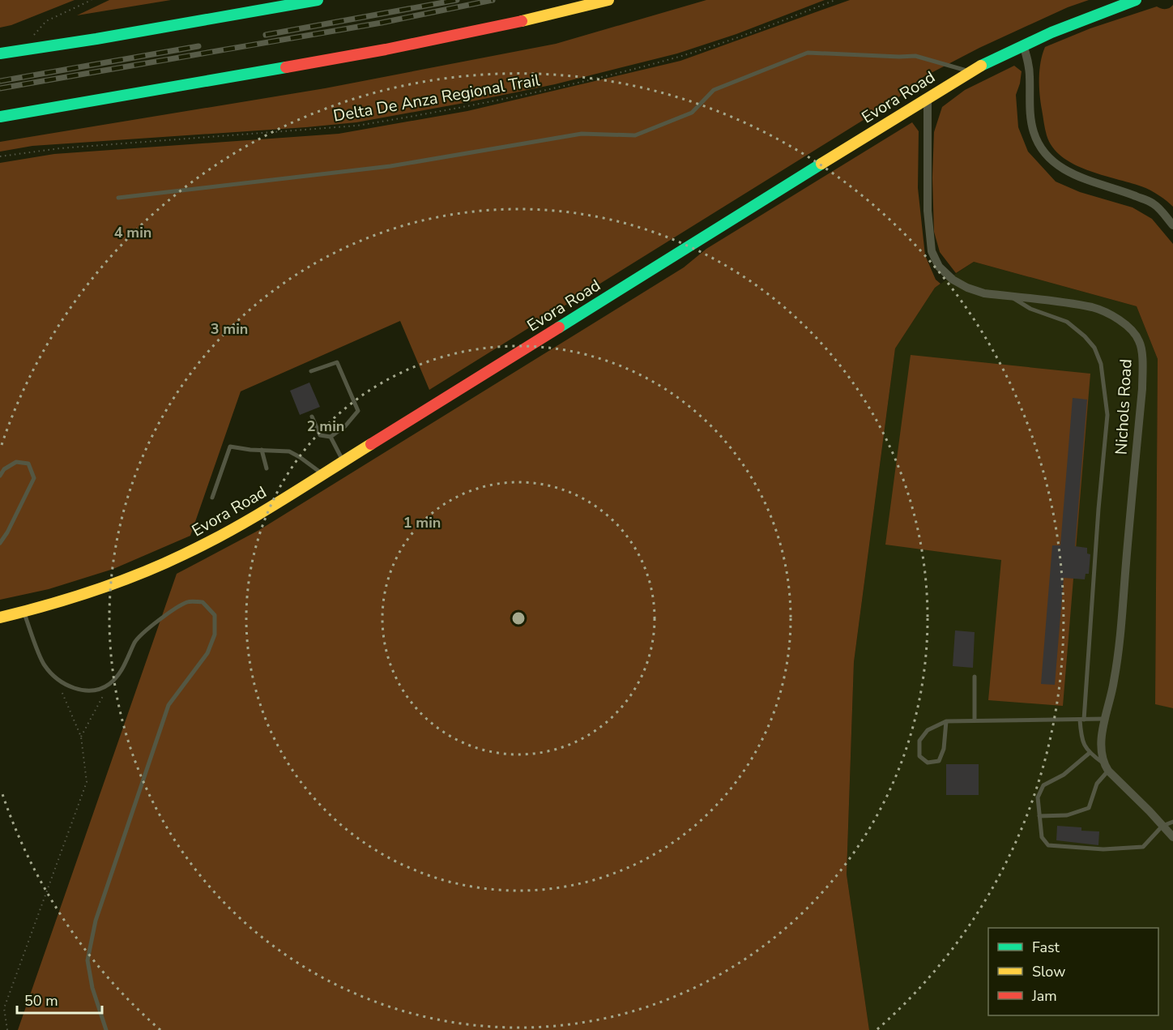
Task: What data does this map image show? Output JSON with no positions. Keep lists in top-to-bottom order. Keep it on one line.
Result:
{"streets":{"main road":["Evora Road"],"street":["Nichols Road"],"path":["Delta De Anza Regional Trail"]},"crossings":[["Evora Road","Nichols Road"]],"legend":["Fast","Slow","Jam"],"scale_bar":"50 m","rings":["4 min","3 min","2 min","1 min"]}
